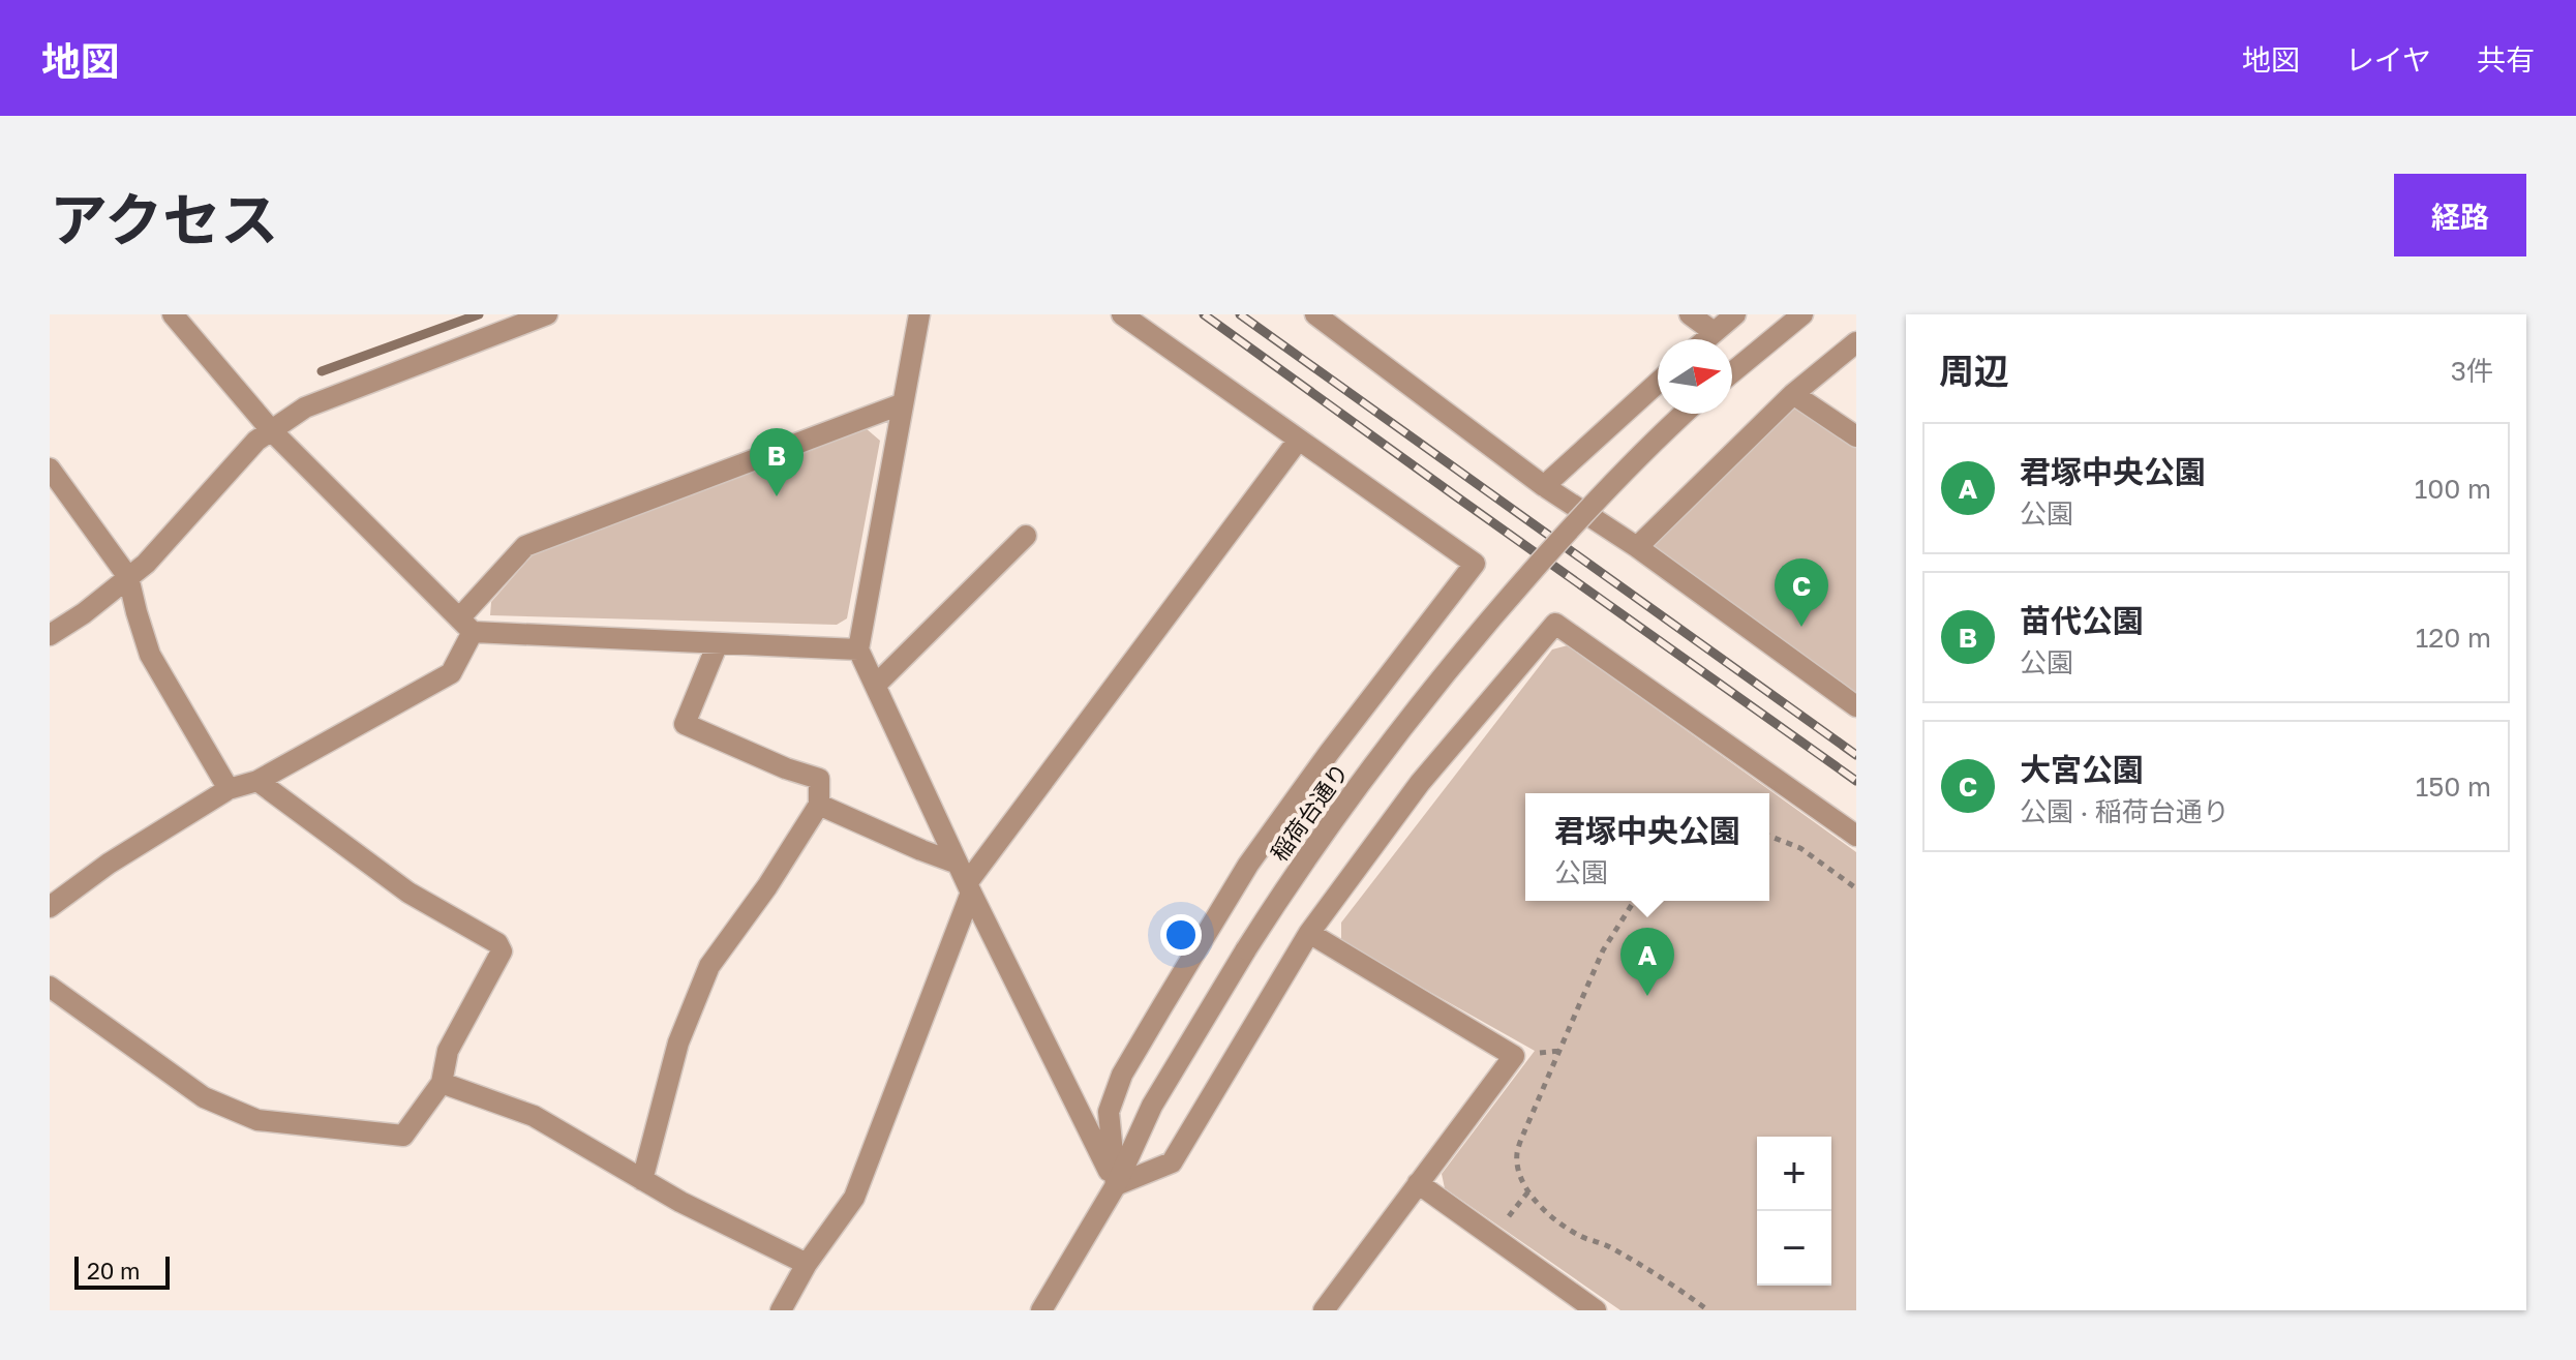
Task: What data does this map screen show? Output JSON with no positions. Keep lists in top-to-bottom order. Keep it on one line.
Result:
{"streets":{"street":["稲荷台通り"]},"scale_bar":"20 m","north":"right","page":{"header":"地図","nav":["地図","レイヤ","共有"],"title":"アクセス","buttons":"経路","heading":["周辺","3件"],"list":[{"mark":"A","name":"君塚中央公園","note":"公園","value":"100 m"},{"mark":"B","name":"苗代公園","note":"公園","value":"120 m"},{"mark":"C","name":"大宮公園","note":"公園 · 稲荷台通り","value":"150 m"}],"pins":["B","C","A"],"popup":["君塚中央公園","公園"],"map_buttons":["+","−"],"scale":"20 m"}}
